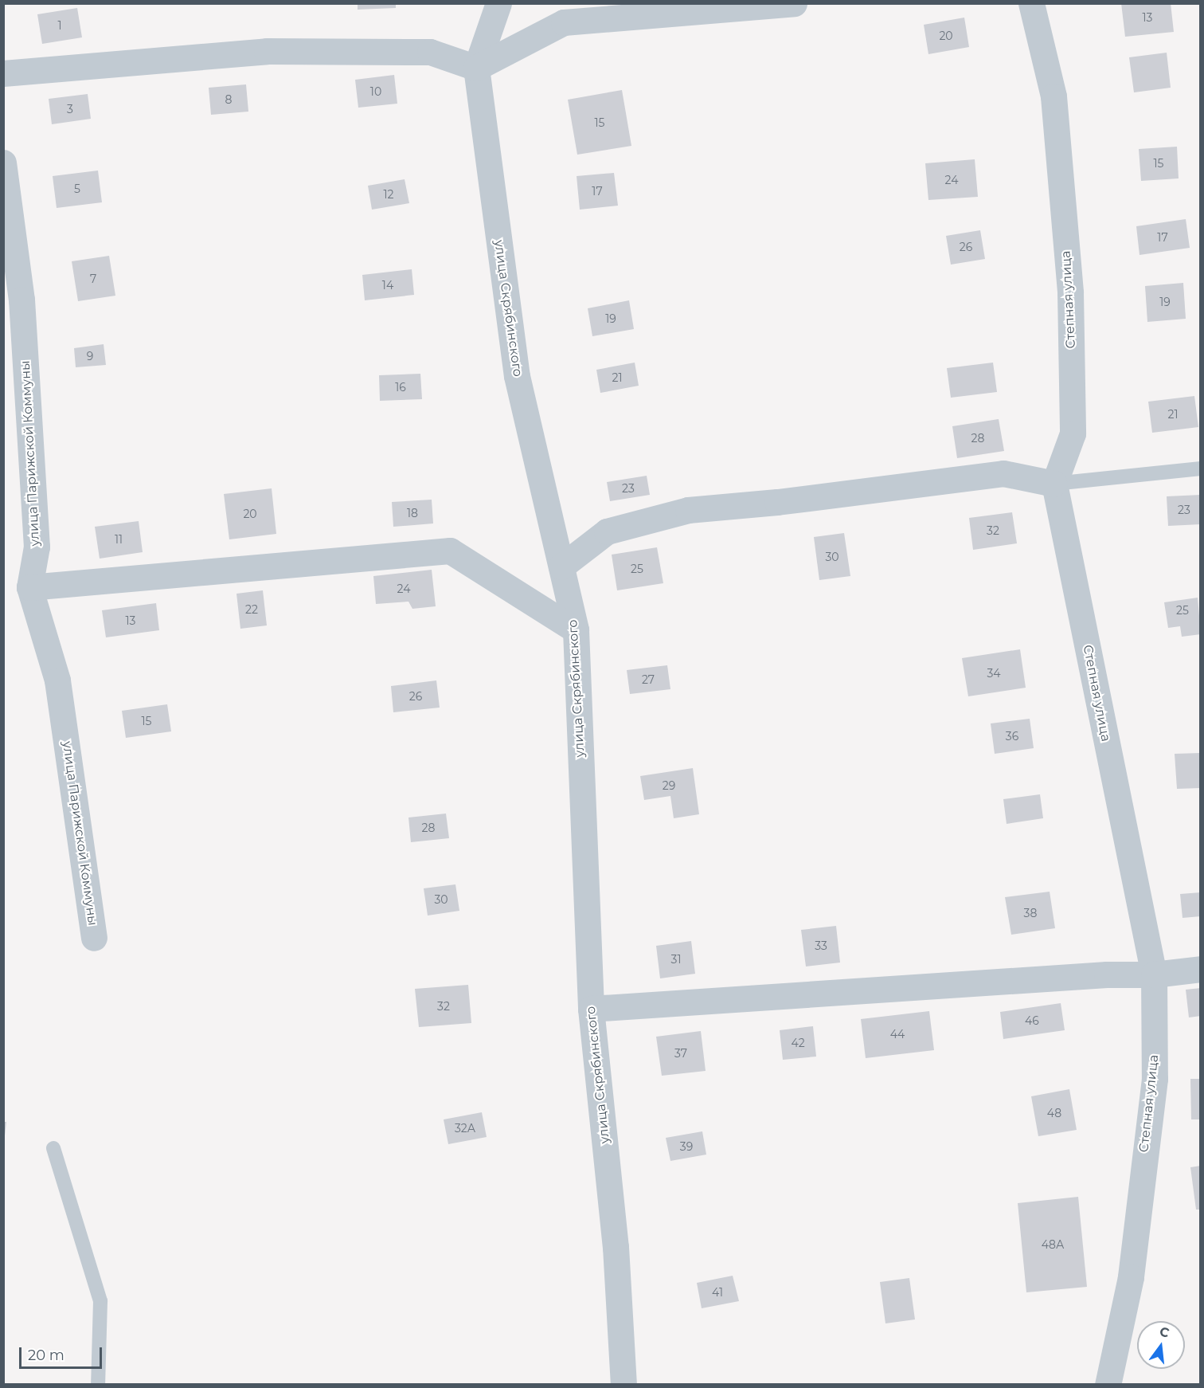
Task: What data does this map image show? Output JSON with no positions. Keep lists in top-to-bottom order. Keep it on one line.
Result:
{"streets":{"street":["Степная улица","улица Скрябинского","улица Парижской Коммуны"]},"house_numbers":["13","1","20","10","8","3","15","15","24","5","17","12","17","26","7","14","19","19","9","21","16","21","28","23","23","18","20","32","11","30","25","24","22","25","13","34","27","26","15","36","29","28","30","38","33","31","32","46","44","42","37","48","32А","39","48А","41"],"scale_bar":"20 m","north":"top"}
